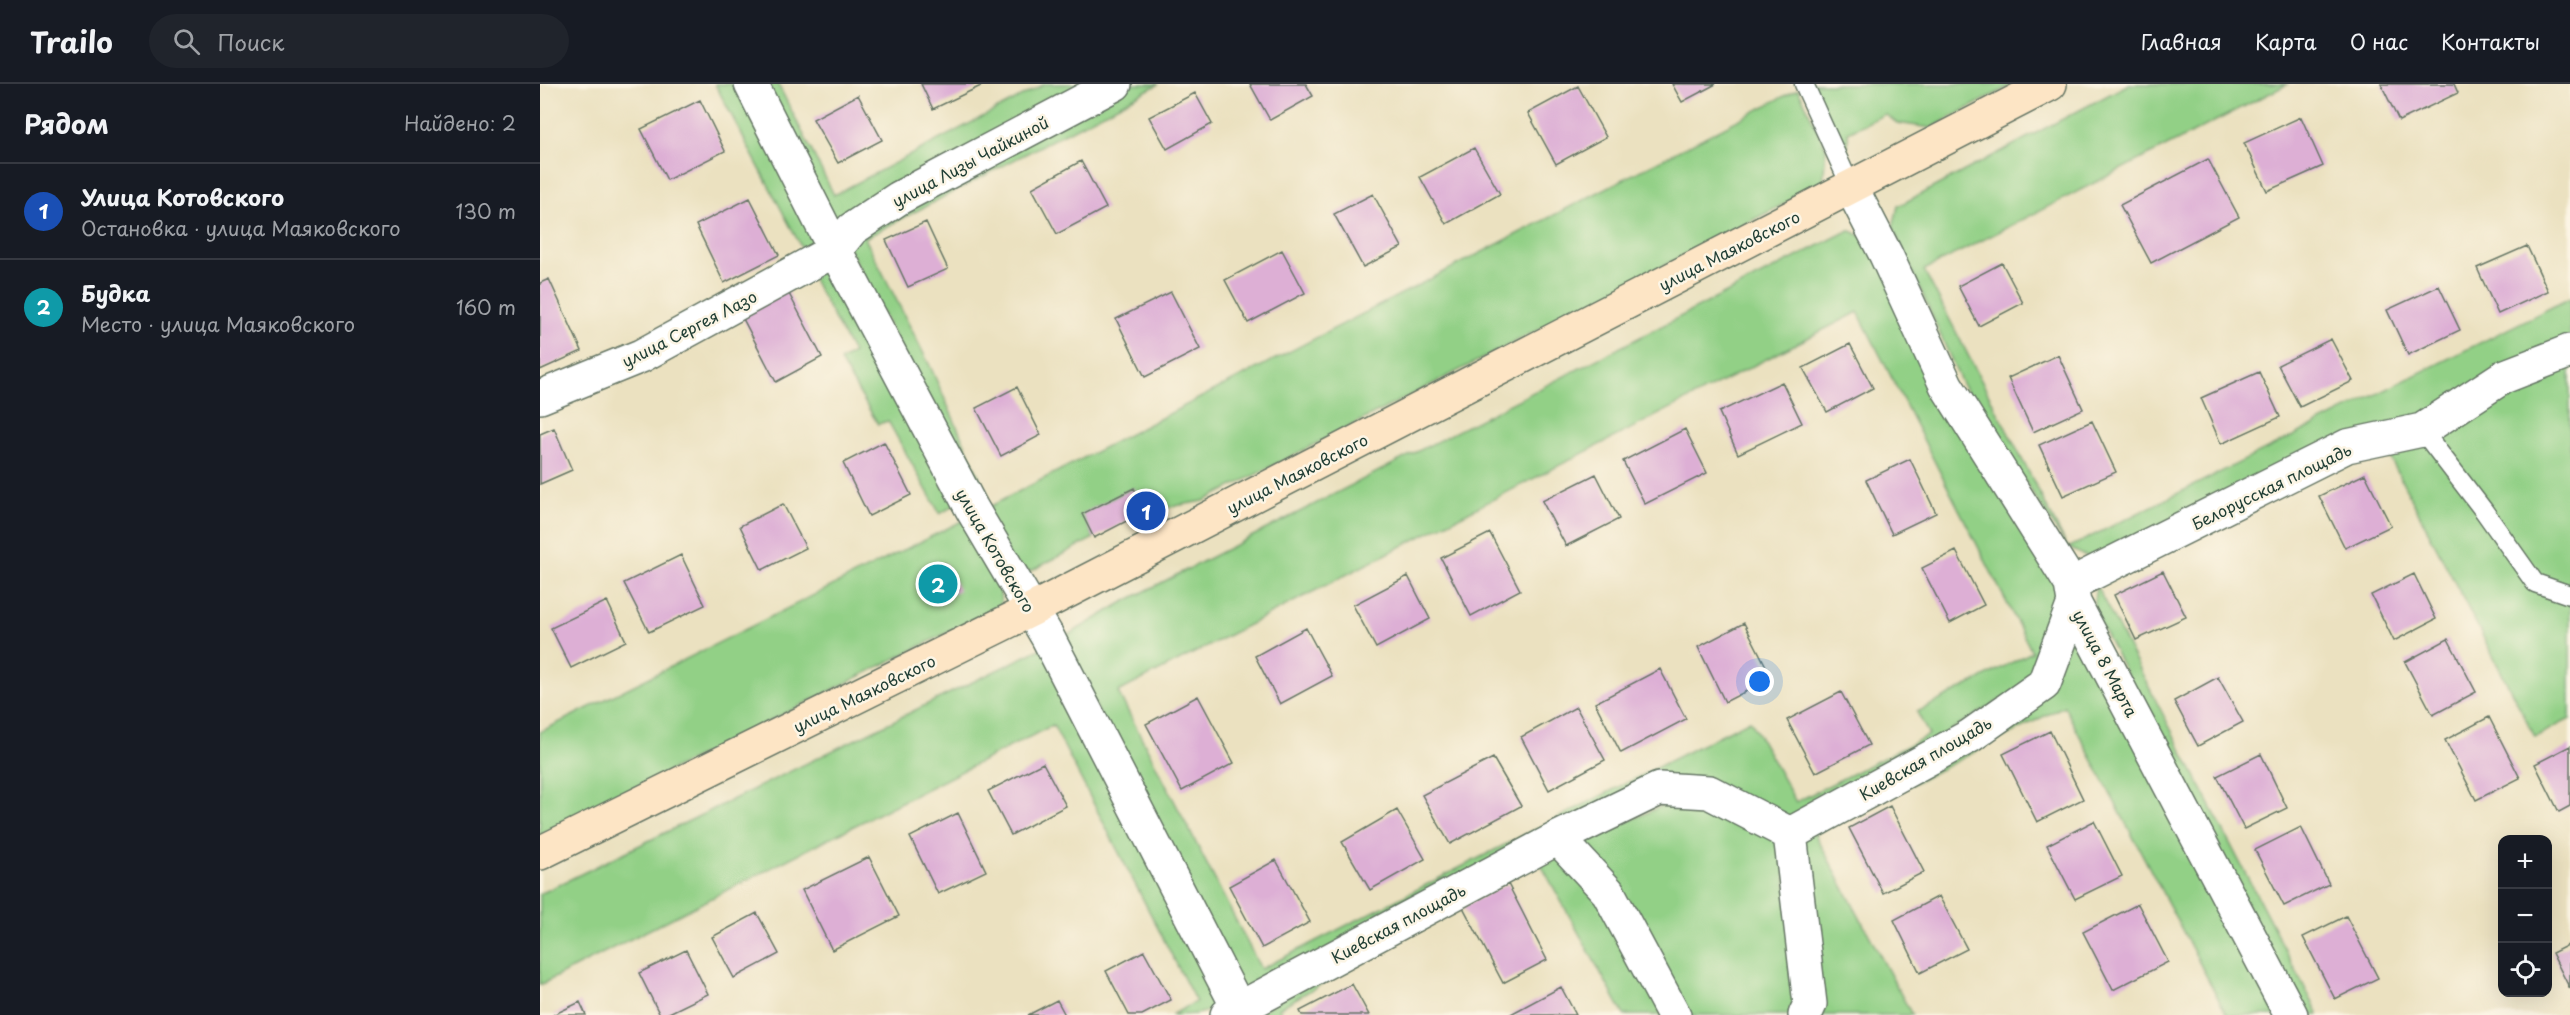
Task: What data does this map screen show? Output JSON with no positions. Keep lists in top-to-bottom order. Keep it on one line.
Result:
{"streets":{"main road":["улица Маяковского"],"street":["улица Лизы Чайкиной","улица Сергея Лазо","Белорусская площадь","улица Котовского","улица 8 Марта","Киевская площадь"]},"crossings":[["улица Лизы Чайкиной","улица Сергея Лазо"],["улица Лизы Чайкиной","улица Котовского"],["улица Маяковского","улица Котовского"],["улица Маяковского","улица 8 Марта"],["улица Сергея Лазо","улица Котовского"],["Белорусская площадь","улица 8 Марта"],["Белорусская площадь","Киевская площадь"],["улица Котовского","Киевская площадь"],["улица 8 Марта","Киевская площадь"]],"page":{"header":"Trailo","search":"Поиск","nav":["Главная","Карта","О нас","Контакты"],"heading":["Рядом","Найдено: 2"],"list":[{"mark":"1","name":"Улица Котовского","note":"Остановка · улица Маяковского","value":"130 m"},{"mark":"2","name":"Будка","note":"Место · улица Маяковского","value":"160 m"}],"pins":["1","2"],"map_buttons":["+","−"]}}
